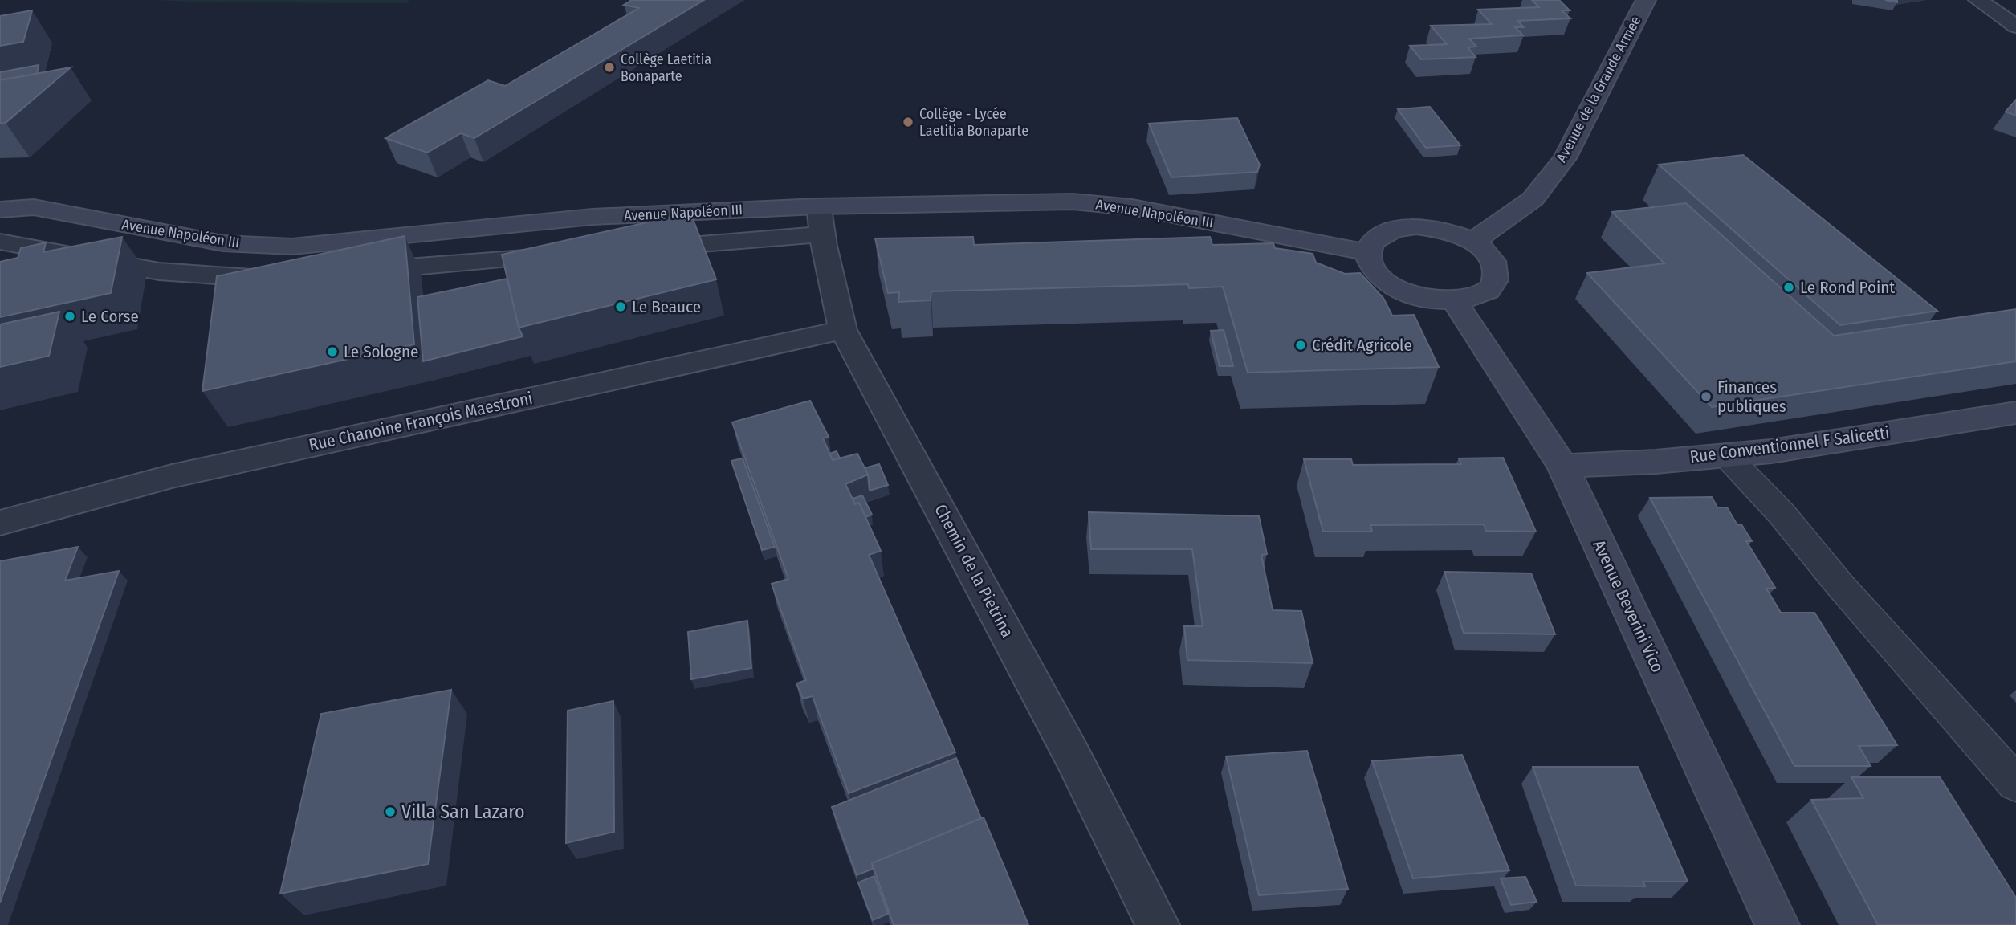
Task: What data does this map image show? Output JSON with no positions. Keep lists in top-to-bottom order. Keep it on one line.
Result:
{"streets":{"main road":["Avenue de la Grande Armée","Avenue Napoléon III","Rue Conventionnel F Salicetti","Avenue Beverini Vico"],"street":["Rue Chanoine François Maestroni","Chemin de la Pietrina"]},"crossings":[["Avenue Napoléon III","Chemin de la Pietrina"],["Rue Chanoine François Maestroni","Chemin de la Pietrina"],["Rue Conventionnel F Salicetti","Avenue Beverini Vico"]],"places":["Collège Laetitia Bonaparte","Collège - Lycée Laetitia Bonaparte","Le Rond Point","Le Beauce","Le Corse","Crédit Agricole","Le Sologne","Finances publiques","Villa San Lazaro"]}
